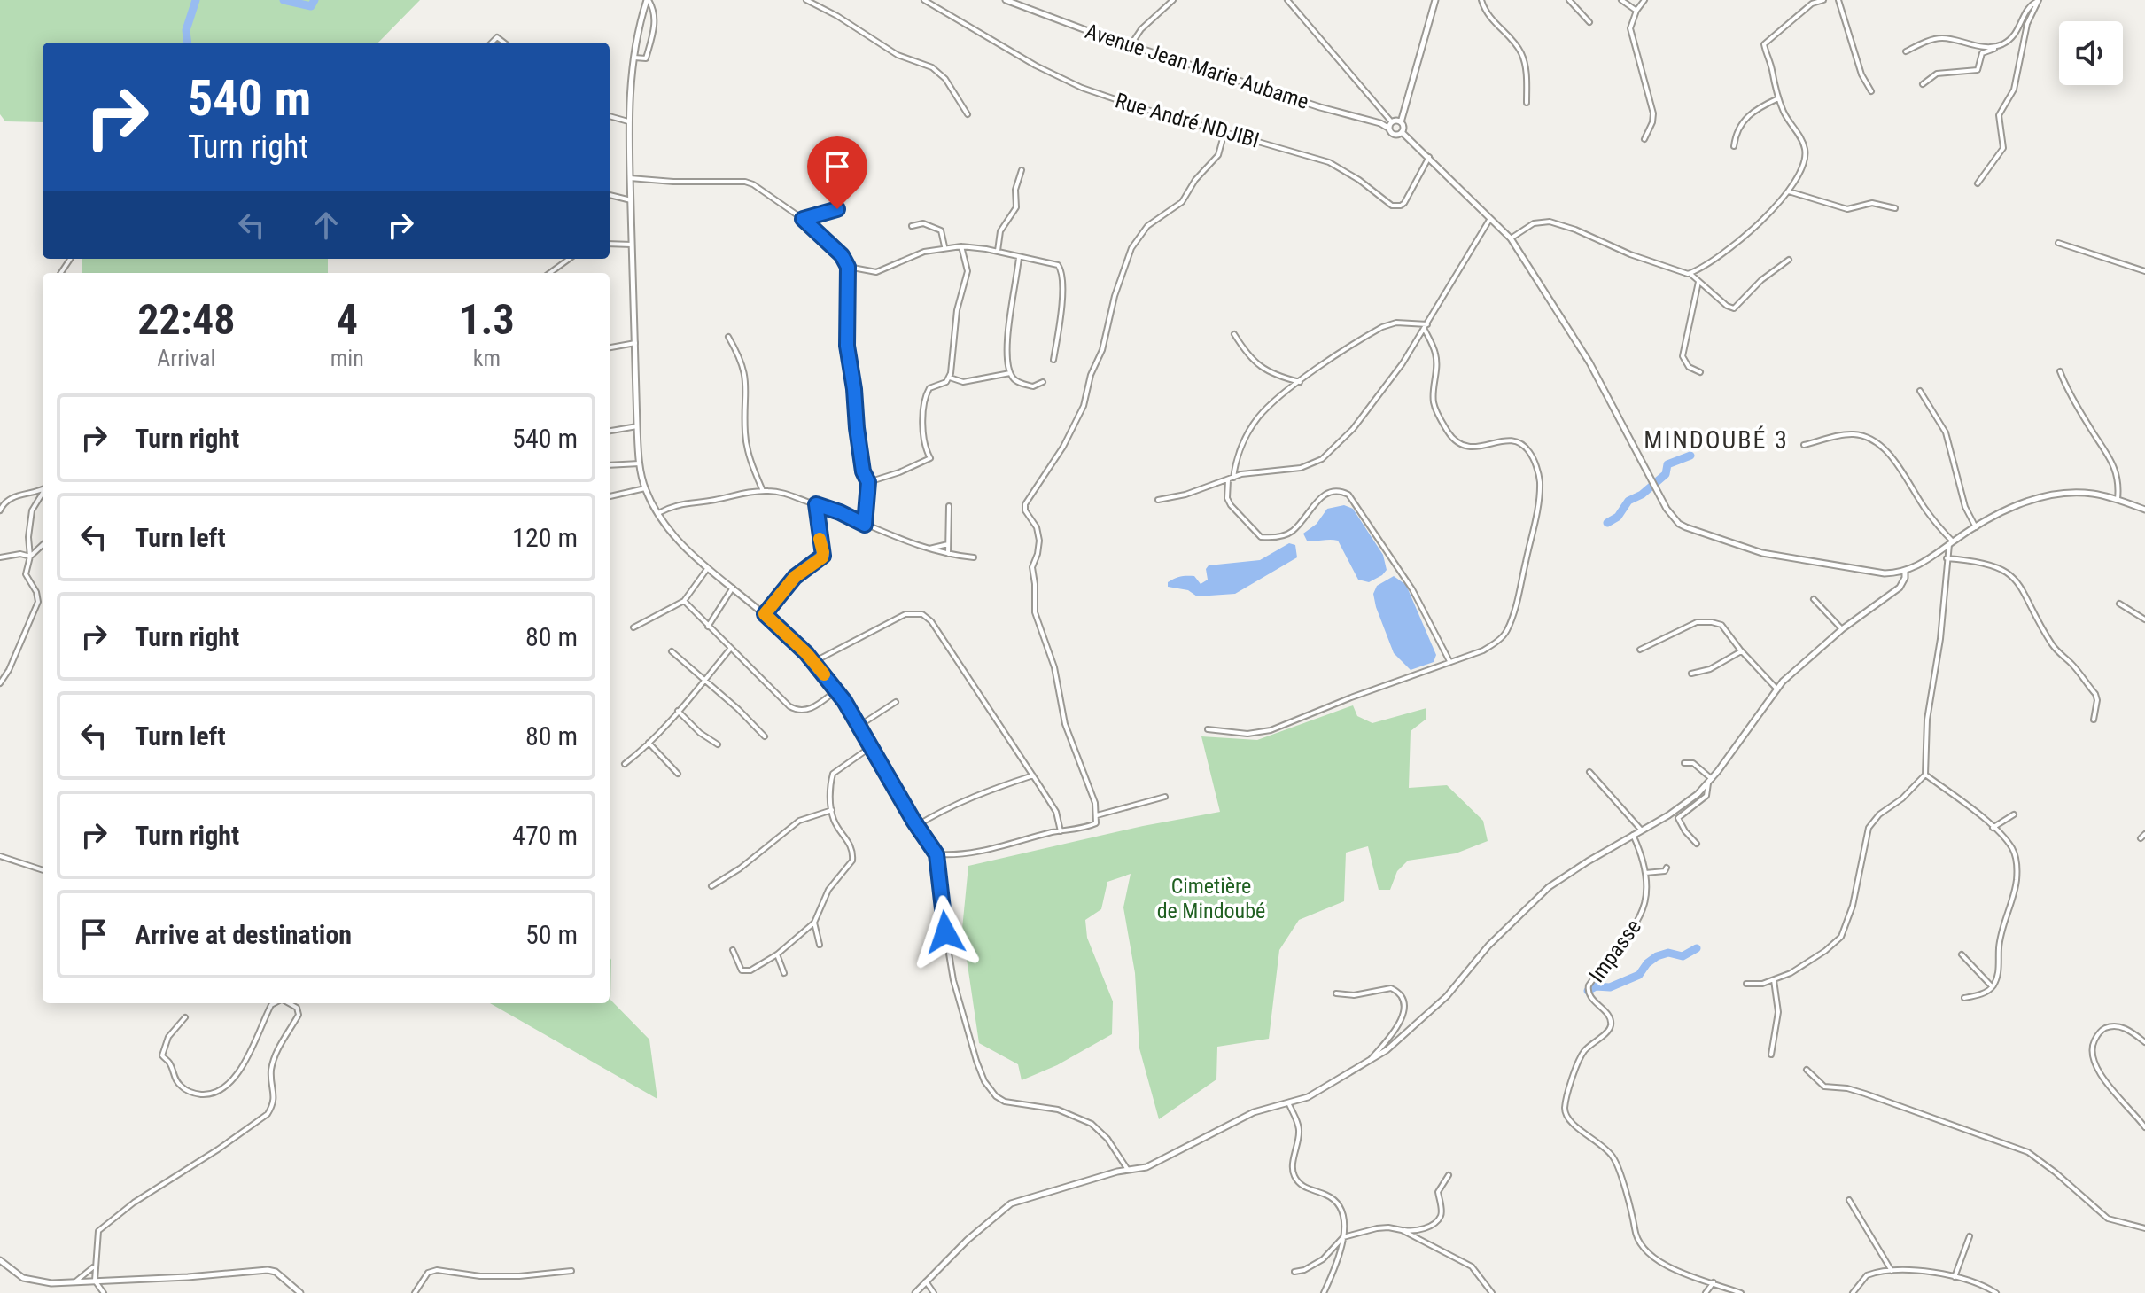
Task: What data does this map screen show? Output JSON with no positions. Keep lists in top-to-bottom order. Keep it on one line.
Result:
{"streets":{"street":["Avenue Jean Marie Aubame","Rue André NDJIBI","Impasse"]},"districts":["MINDOUBÉ 3"],"parks":["Cimetière de Mindoubé"],"page":{"turn":["540 m","Turn right"],"eta":["22:48","Arrival","4","min","1.3","km"],"list":[{"name":"Turn right","value":"540 m"},{"name":"Turn left","value":"120 m"},{"name":"Turn right","value":"80 m"},{"name":"Turn left","value":"80 m"},{"name":"Turn right","value":"470 m"},{"name":"Arrive at destination","value":"50 m"}]}}
